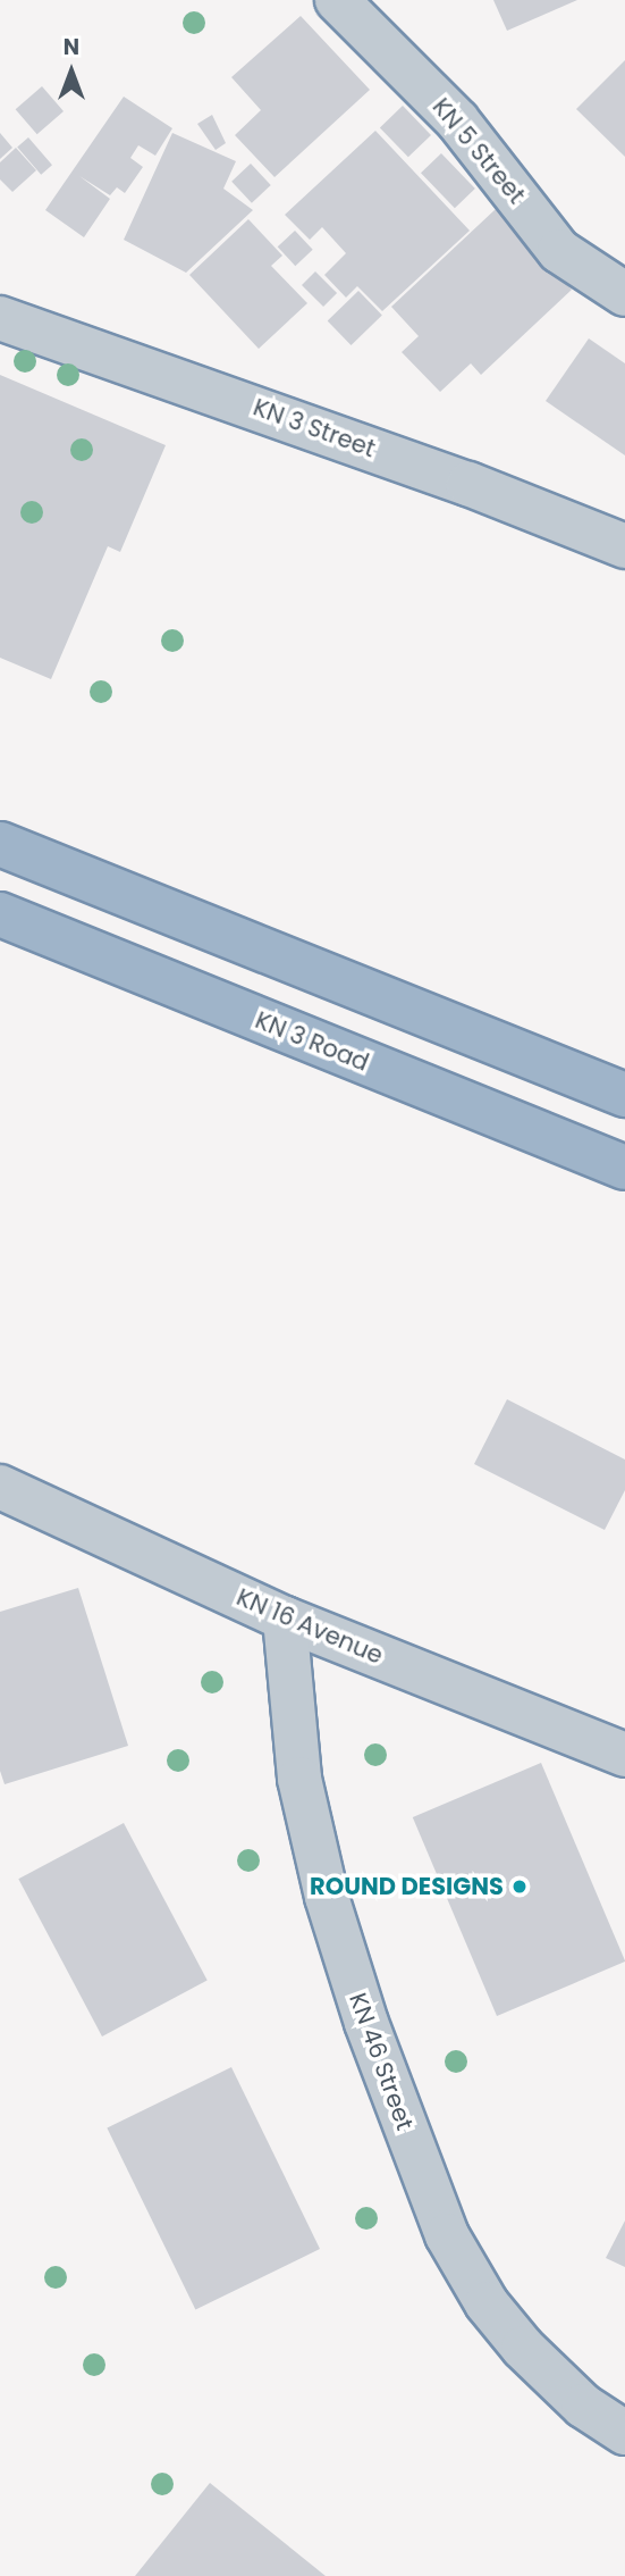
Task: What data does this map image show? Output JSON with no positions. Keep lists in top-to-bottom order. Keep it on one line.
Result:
{"streets":{"highway":["KN 3 Road"],"street":["KN 5 Street","KN 3 Street","KN 16 Avenue","KN 46 Street"]},"crossings":[["KN 16 Avenue","KN 46 Street"]],"places":["ROUND DESIGNS"],"north":"top"}
